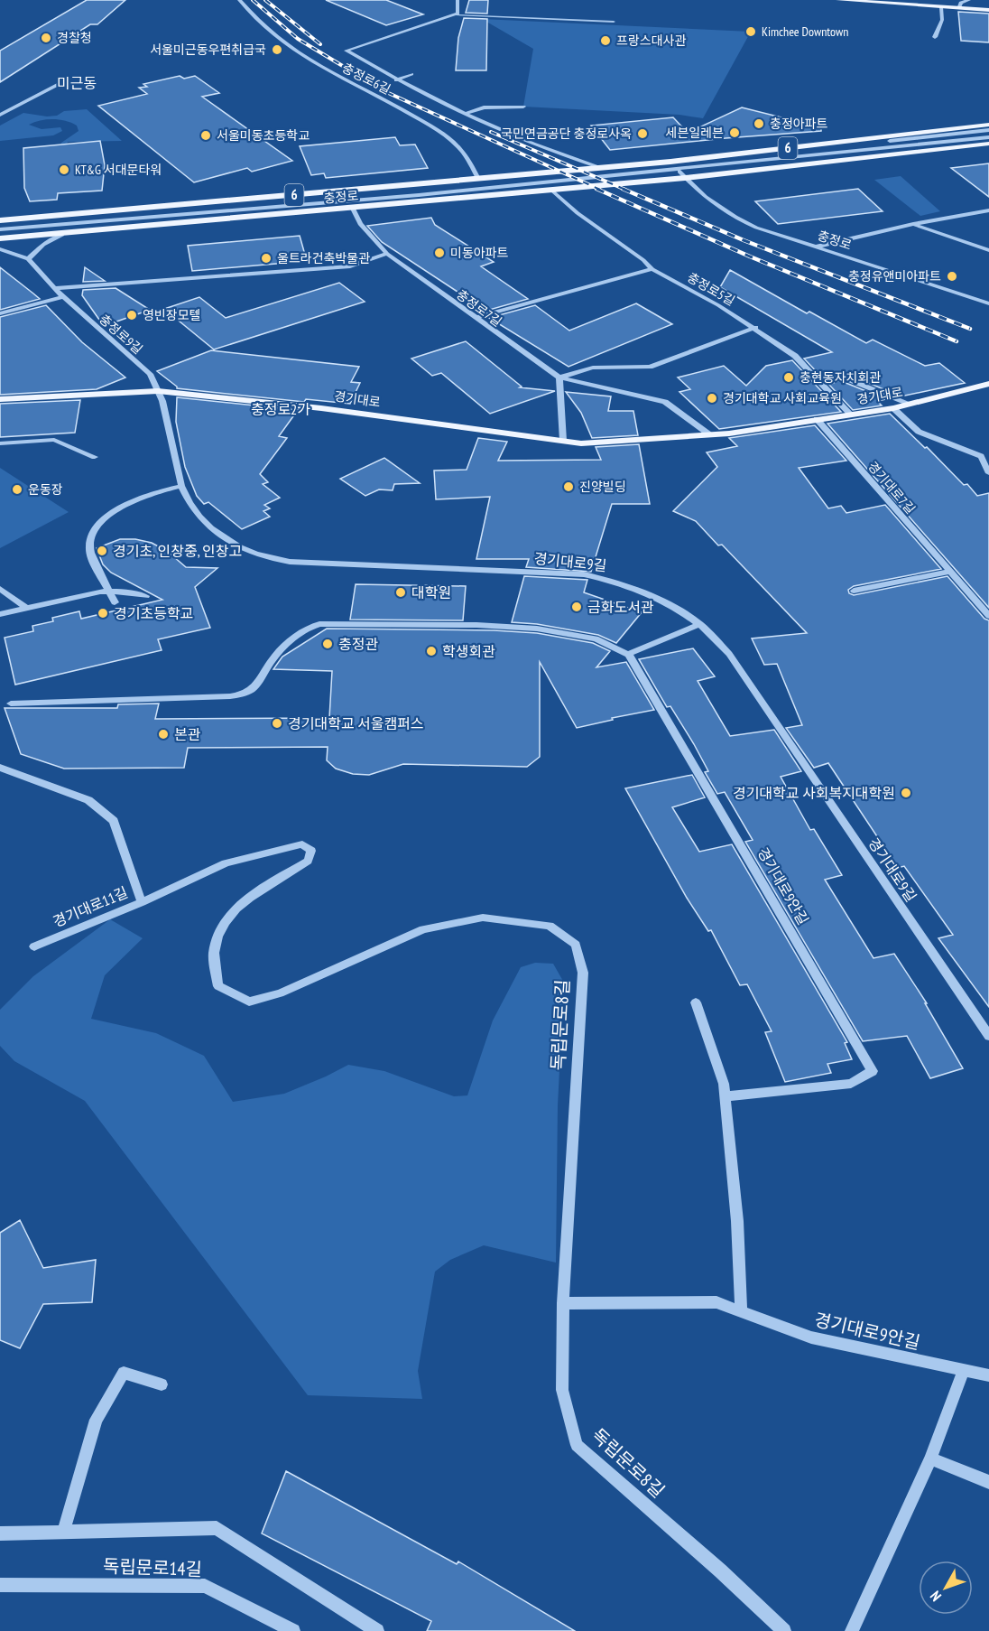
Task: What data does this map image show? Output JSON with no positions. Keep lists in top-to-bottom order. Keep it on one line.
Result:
{"streets":{"main road":["6","충정로","경기대로"],"street":["충정로6길","충정로5길","충정로7길","충정로9길","경기대로7길","경기대로9길","경기대로9안길","경기대로11길","독립문로8길","독립문로14길"]},"crossings":[["충정로6길","충정로"],["충정로","충정로5길"],["충정로","충정로7길"],["충정로5길","경기대로"],["충정로9길","경기대로"],["충정로9길","경기대로9길"],["경기대로","경기대로7길"],["경기대로","경기대로9길"],["경기대로9안길","독립문로8길"],["경기대로11길","독립문로8길"]],"districts":["미근동","충정로2가"],"places":["Kimchee Downtown","경찰청","프랑스대사관","서울미근동우편취급국","충정아파트","세븐일레븐","국민연금공단 충정로사옥","서울미동초등학교","KT&G 서대문타워","미동아파트","울트라건축박물관","충정유앤미아파트","영빈장모텔","충현동자치회관","경기대학교 사회교육원","진양빌딩","운동장","경기초, 인창중, 인창고","대학원","금화도서관","경기초등학교","충정관","학생회관","경기대학교 서울캠퍼스","본관","경기대학교 사회복지대학원"],"north":"bottom left"}
